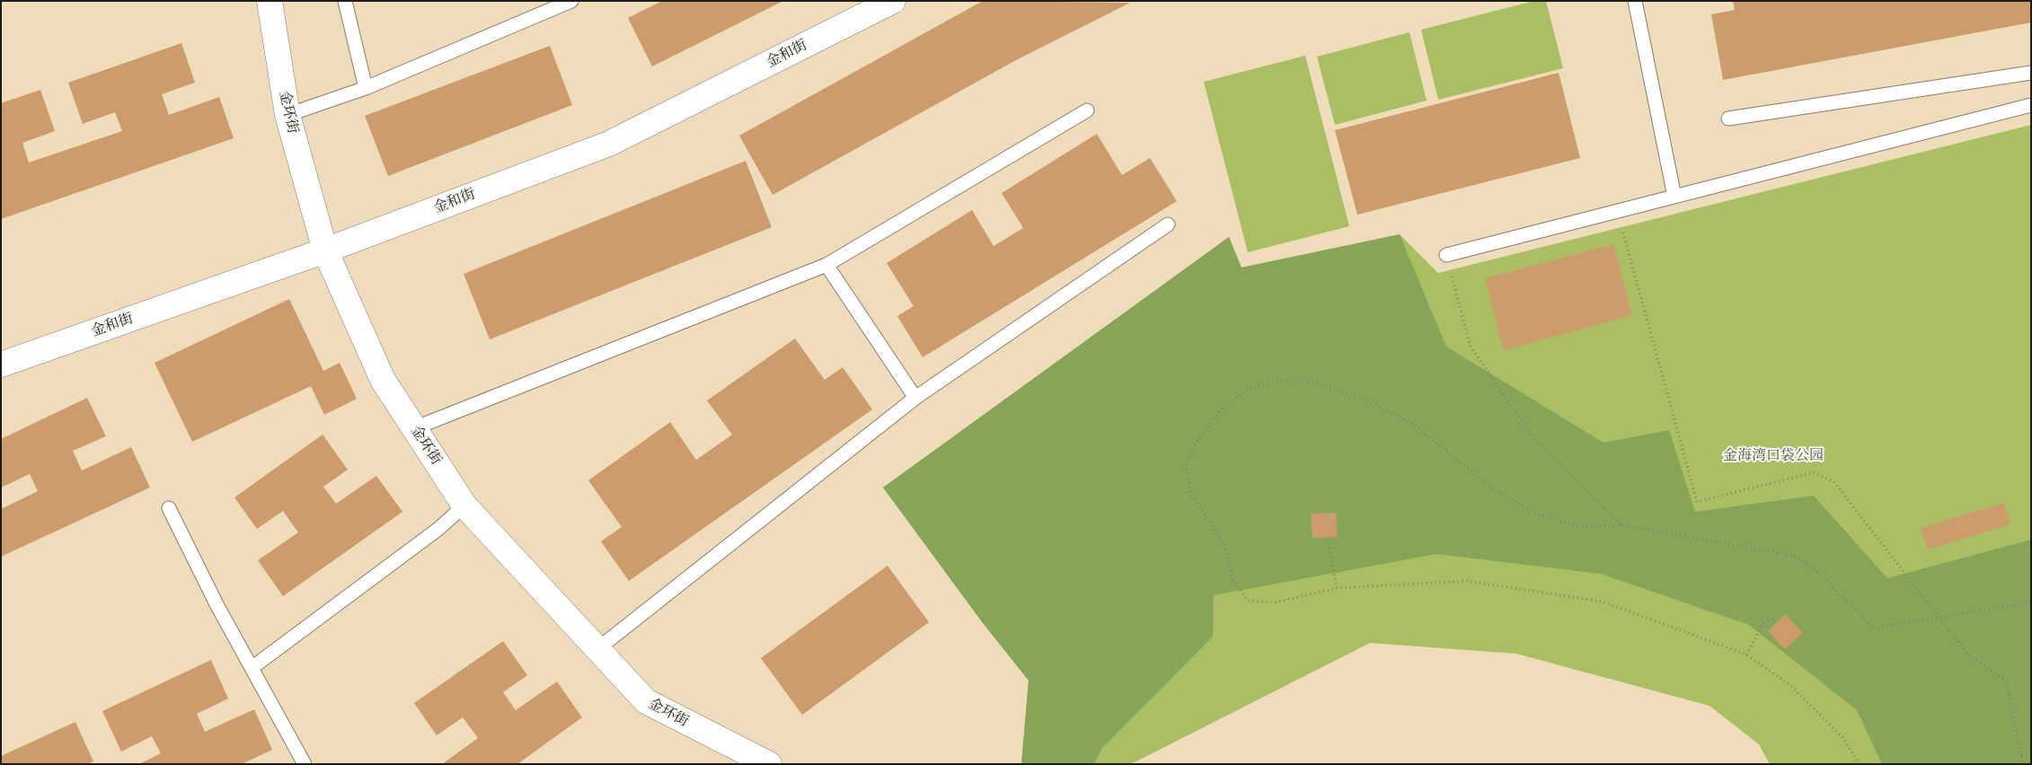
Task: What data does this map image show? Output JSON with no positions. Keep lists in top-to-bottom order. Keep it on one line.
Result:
{"streets":{"street":["金和街","金环街"]},"crossings":[["金和街","金环街"]],"parks":["金海湾口袋公园"]}
